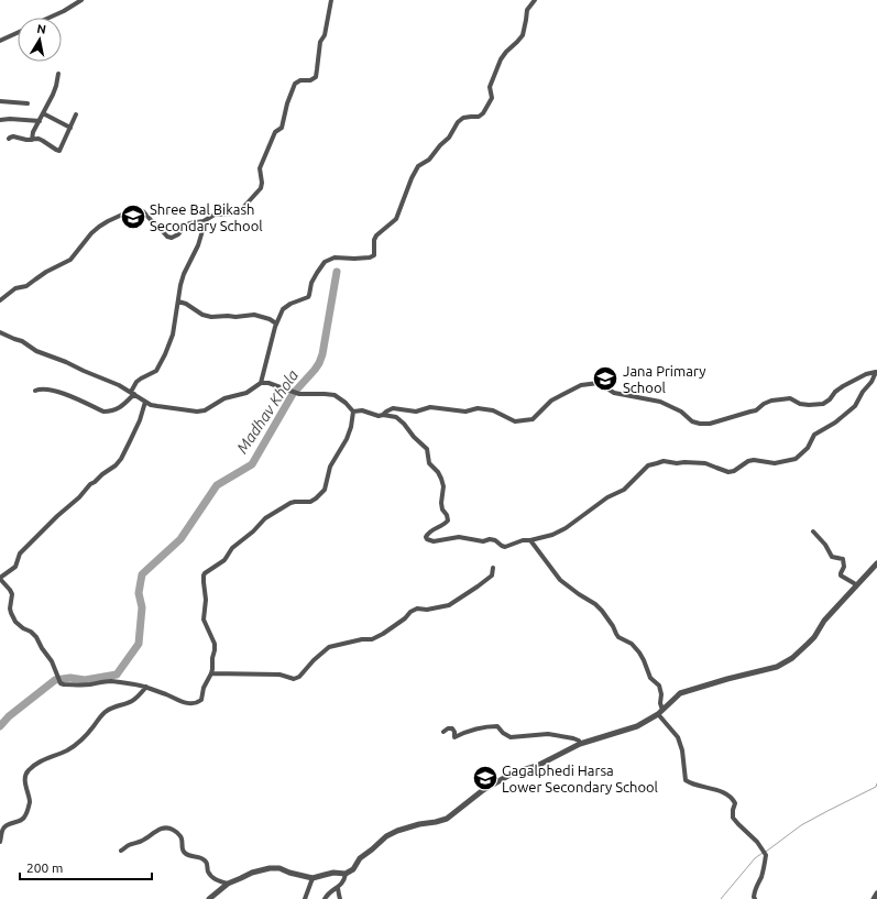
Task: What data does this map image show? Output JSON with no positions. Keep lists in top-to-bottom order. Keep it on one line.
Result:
{"water":["Madhav Khola"],"places":{"school or university":["Shree Bal Bikash Secondary School","Jana Primary School","Gagalphedi Harsa Lower Secondary School"]},"scale_bar":"200 m","north":"top"}
